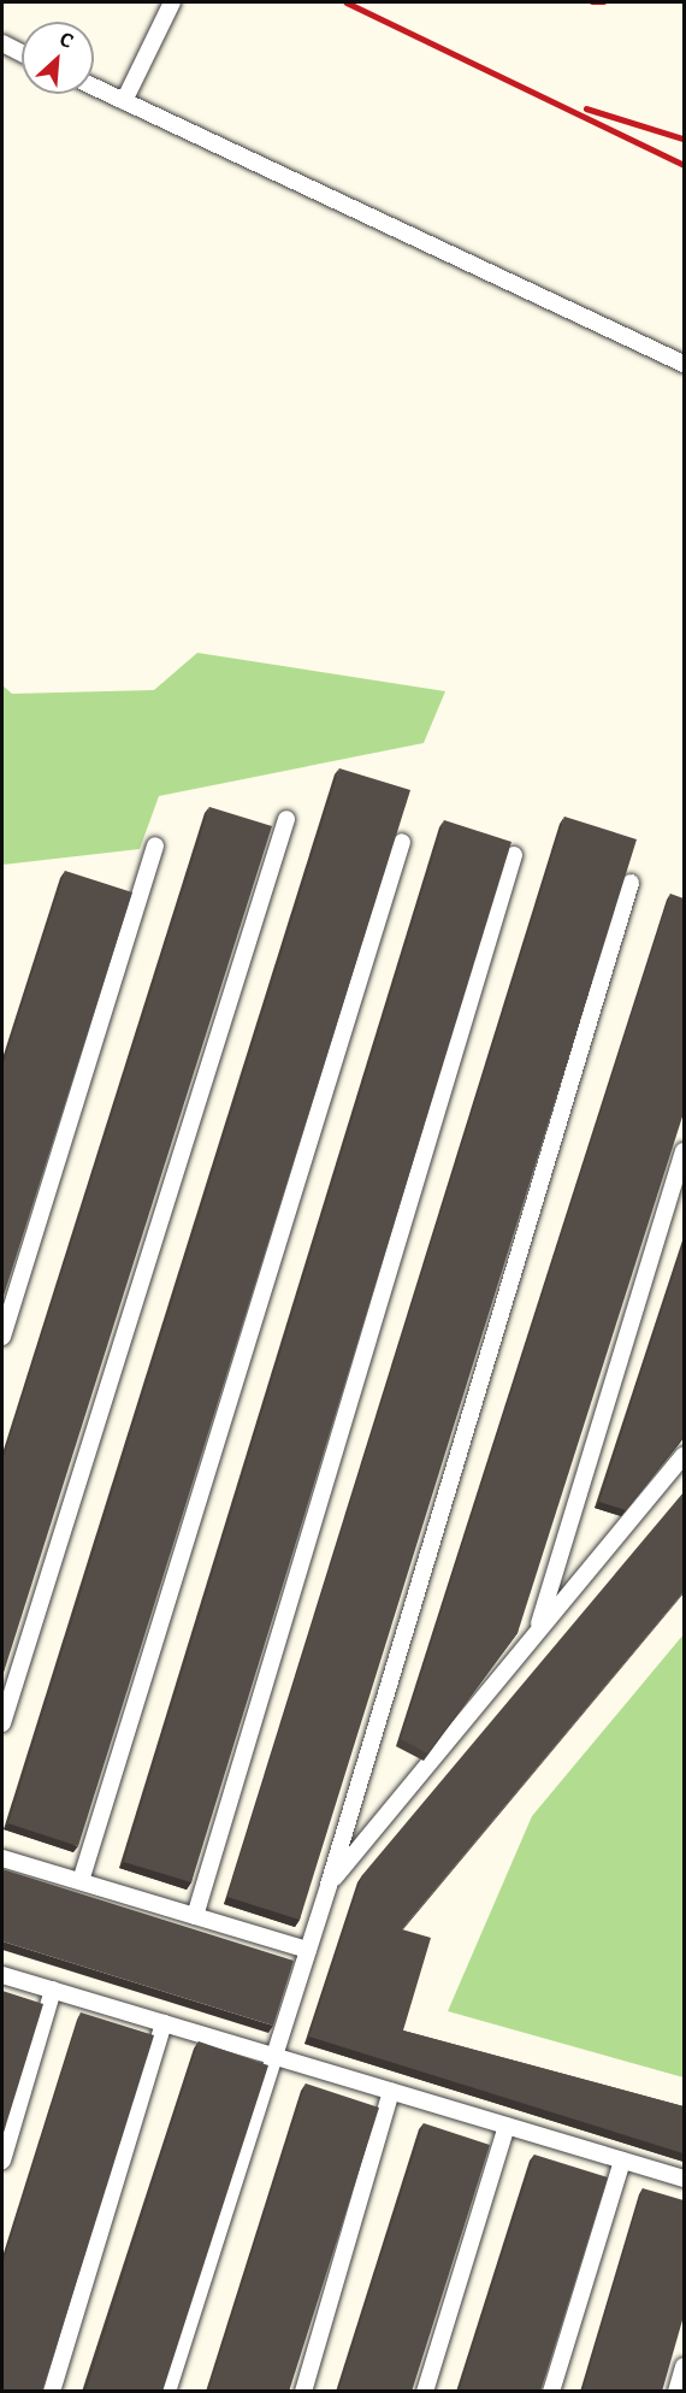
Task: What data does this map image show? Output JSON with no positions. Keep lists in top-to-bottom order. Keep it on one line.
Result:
{"north":"top right"}
